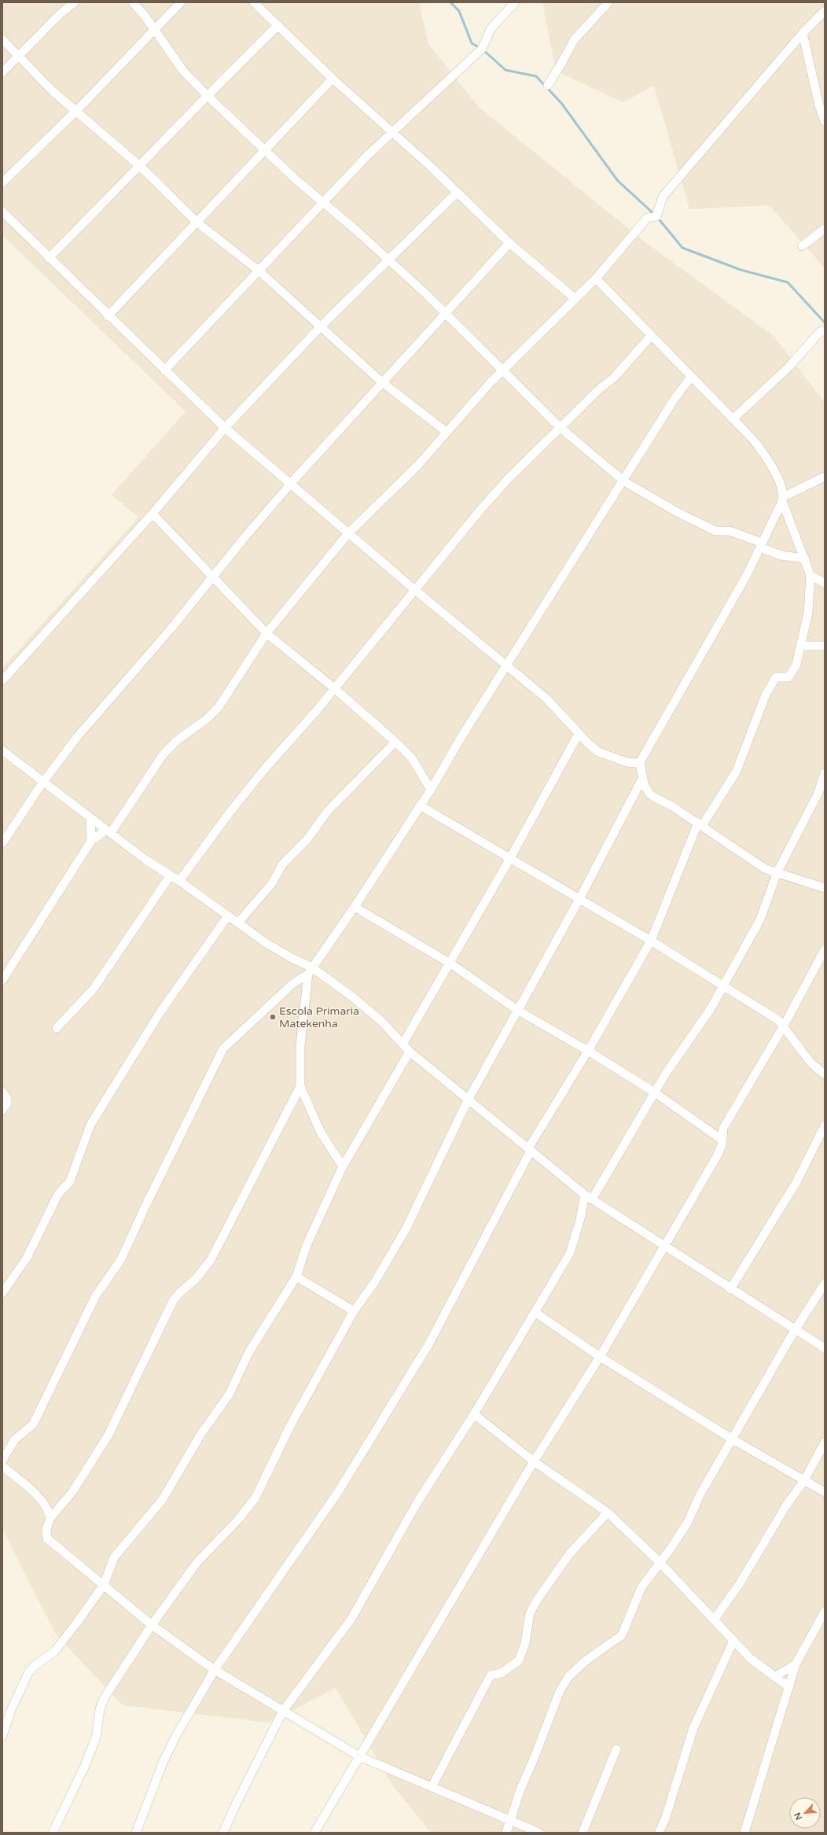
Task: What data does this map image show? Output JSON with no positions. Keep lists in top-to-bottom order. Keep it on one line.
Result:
{"places":["Escola Primaria Matekenha"],"north":"bottom left"}
